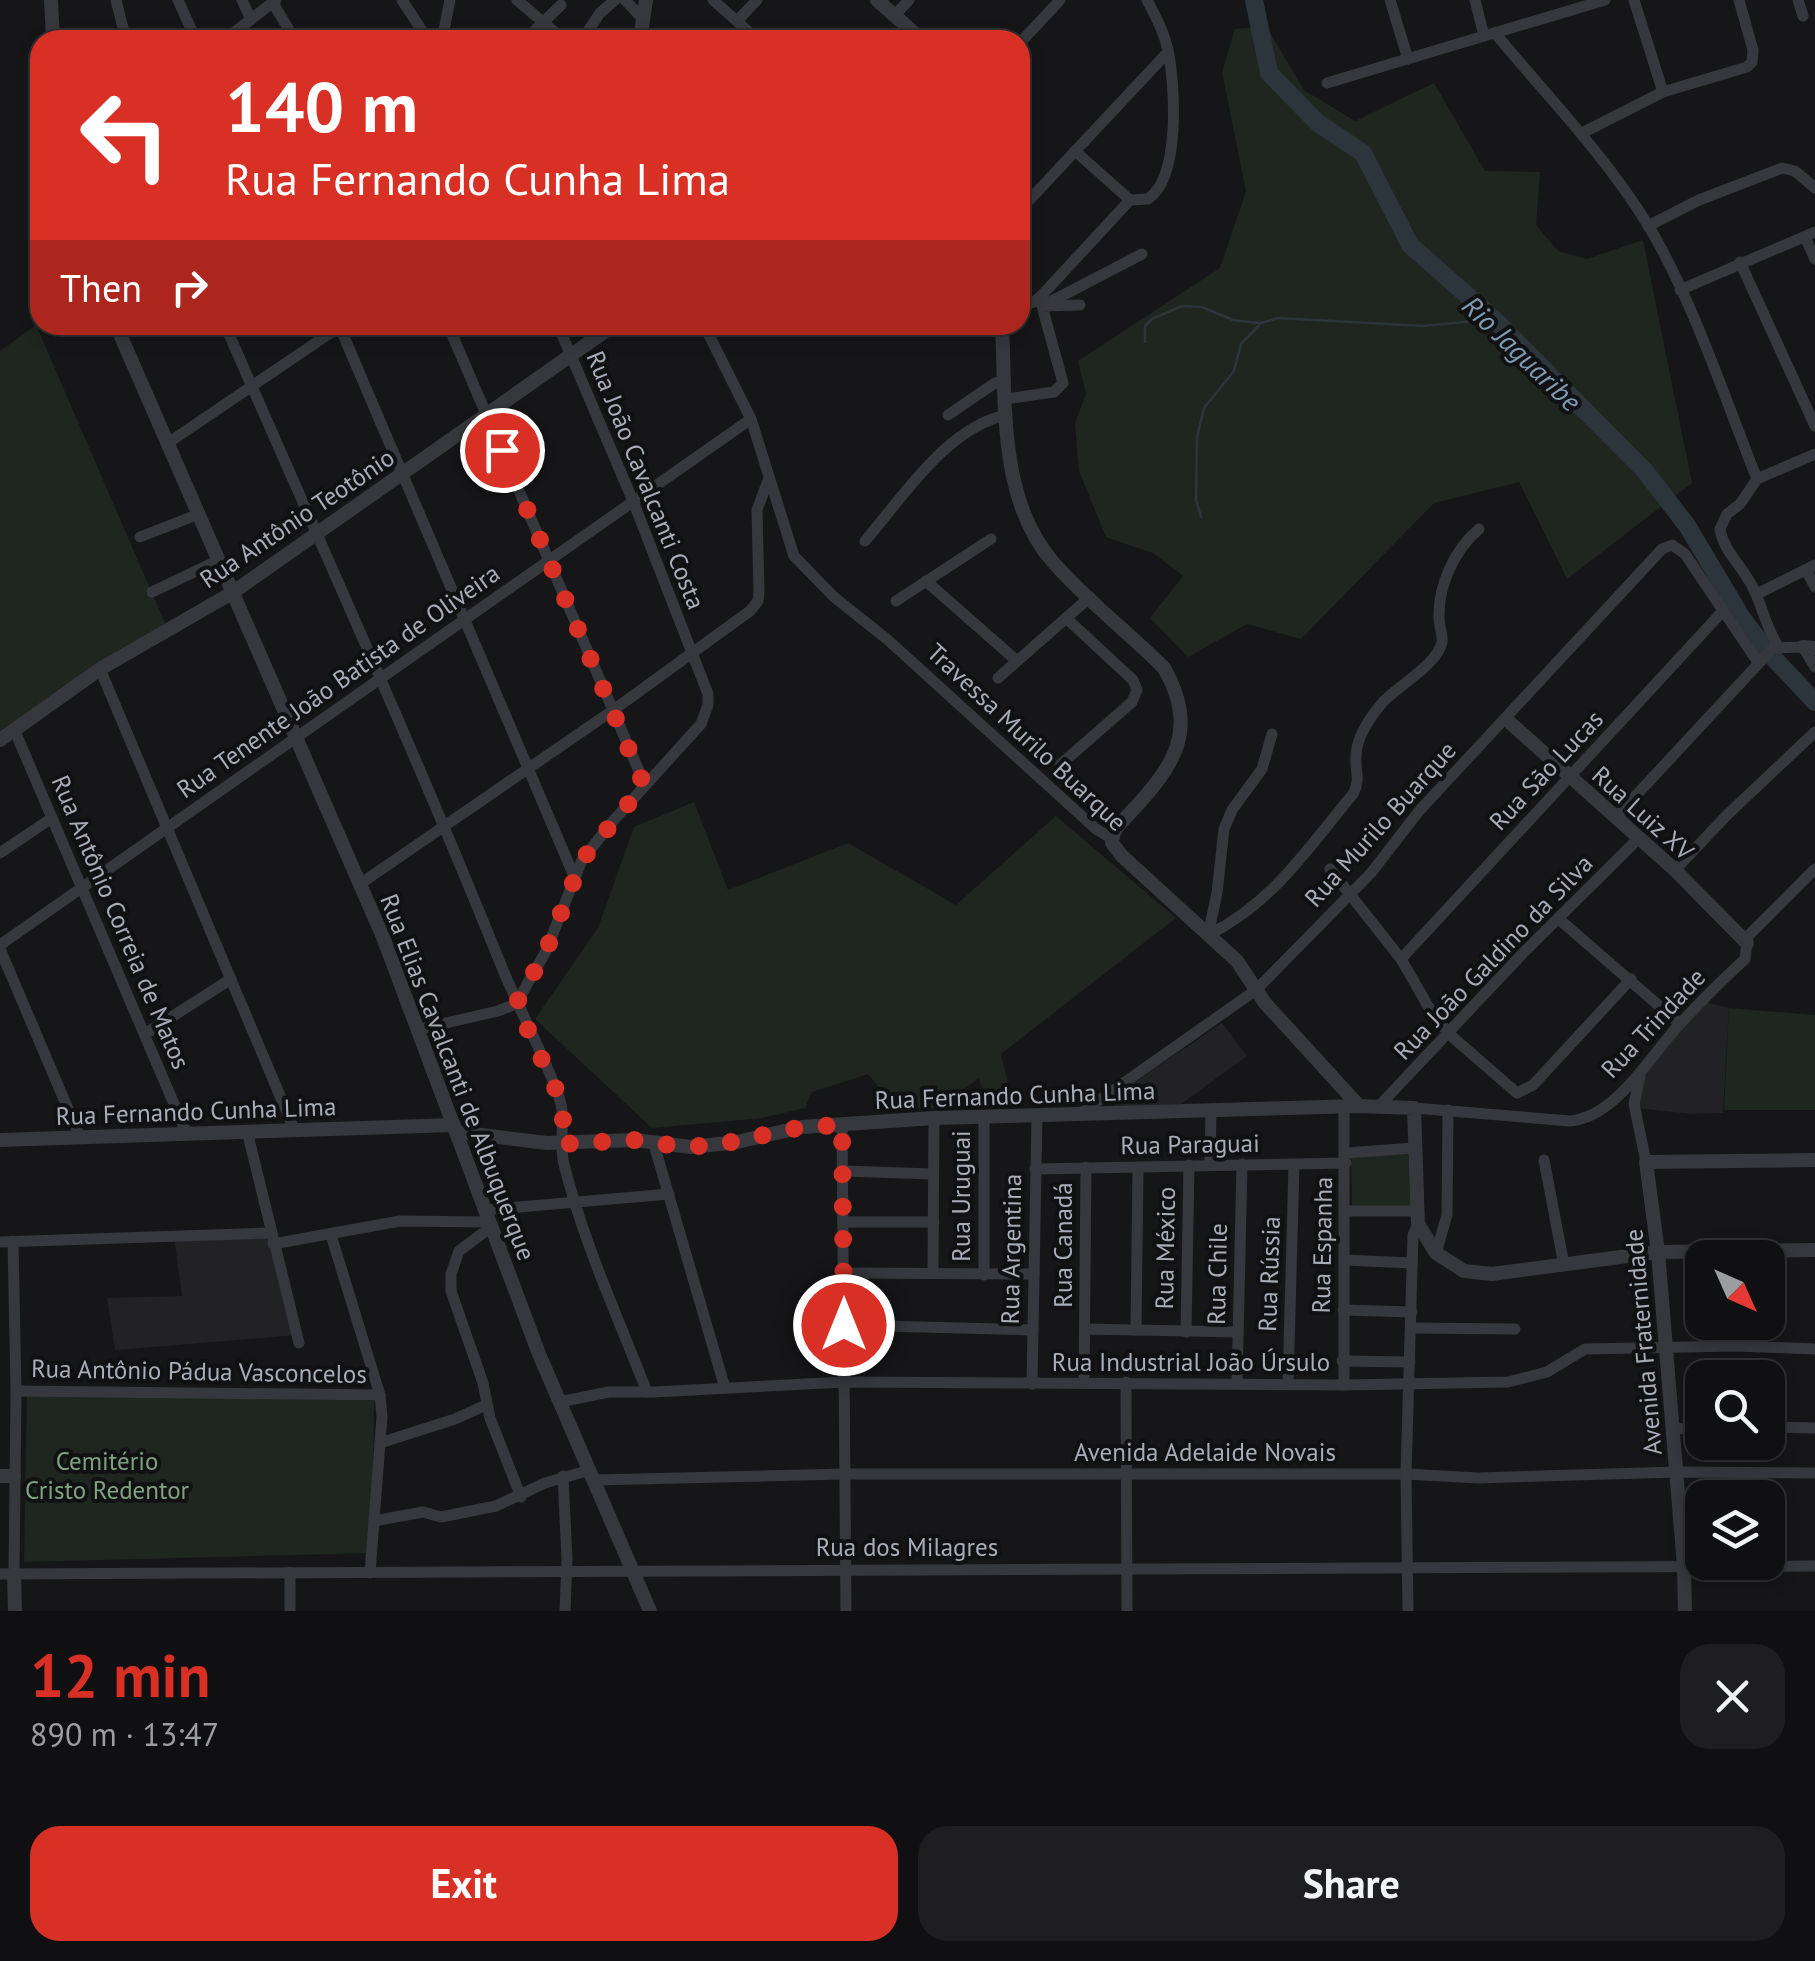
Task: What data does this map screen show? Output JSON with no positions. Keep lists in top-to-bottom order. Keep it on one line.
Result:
{"streets":{"street":["Rua João Cavalcanti Costa","Rua Antônio Teotônio","Rua Tenente João Batista de Oliveira","Travessa Murilo Buarque","Rua São Lucas","Rua Luiz XV","Rua Murilo Buarque","Rua Antônio Correia de Matos","Rua João Galdino da Silva","Rua Trindade","Rua Elias Cavalcanti de Albuquerque","Rua Fernando Cunha Lima","Rua Paraguai","Rua Uruguai","Rua Canadá","Rua Espanha","Rua México","Rua Argentina","Rua Chile","Rua Rússia","Avenida Fraternidade","Rua Industrial João Úrsulo","Rua Antônio Pádua Vasconcelos","Avenida Adelaide Novais","Rua dos Milagres"]},"crossings":[["Rua João Cavalcanti Costa","Rua Antônio Teotônio"],["Rua João Cavalcanti Costa","Rua Tenente João Batista de Oliveira"],["Rua Antônio Teotônio","Rua Antônio Correia de Matos"],["Rua Antônio Teotônio","Rua Elias Cavalcanti de Albuquerque"],["Rua Tenente João Batista de Oliveira","Travessa Murilo Buarque"],["Rua Tenente João Batista de Oliveira","Rua Antônio Correia de Matos"],["Rua Tenente João Batista de Oliveira","Rua Elias Cavalcanti de Albuquerque"],["Travessa Murilo Buarque","Rua Murilo Buarque"],["Travessa Murilo Buarque","Rua Fernando Cunha Lima"],["Travessa Murilo Buarque","Rua Espanha"],["Rua São Lucas","Rua Luiz XV"],["Rua São Lucas","Rua Murilo Buarque"],["Rua Luiz XV","Rua Murilo Buarque"],["Rua Luiz XV","Rua João Galdino da Silva"],["Rua Luiz XV","Rua Trindade"],["Rua Murilo Buarque","Rua Fernando Cunha Lima"],["Rua Antônio Correia de Matos","Rua Fernando Cunha Lima"],["Rua João Galdino da Silva","Rua Fernando Cunha Lima"],["Rua Trindade","Rua Fernando Cunha Lima"],["Rua Trindade","Avenida Fraternidade"],["Rua Elias Cavalcanti de Albuquerque","Rua Fernando Cunha Lima"],["Rua Elias Cavalcanti de Albuquerque","Rua Industrial João Úrsulo"],["Rua Elias Cavalcanti de Albuquerque","Avenida Adelaide Novais"],["Rua Elias Cavalcanti de Albuquerque","Rua dos Milagres"],["Rua Fernando Cunha Lima","Rua Uruguai"],["Rua Fernando Cunha Lima","Rua Espanha"],["Rua Fernando Cunha Lima","Rua Argentina"],["Rua Paraguai","Rua Canadá"],["Rua Paraguai","Rua Espanha"],["Rua Paraguai","Rua México"],["Rua Paraguai","Rua Argentina"],["Rua Paraguai","Rua Chile"],["Rua Paraguai","Rua Rússia"],["Rua Canadá","Rua Industrial João Úrsulo"],["Rua Espanha","Rua Industrial João Úrsulo"],["Rua Argentina","Rua Industrial João Úrsulo"],["Rua Chile","Rua Industrial João Úrsulo"],["Rua Rússia","Rua Industrial João Úrsulo"],["Avenida Fraternidade","Rua Industrial João Úrsulo"],["Avenida Fraternidade","Avenida Adelaide Novais"],["Avenida Fraternidade","Rua dos Milagres"]],"water":["Rio Jaguaribe"],"parks":["Cemitério Cristo Redentor"],"north":"bottom right","page":{"turn":["140 m","Rua Fernando Cunha Lima"],"then":"Then","heading":["12 min","890 m · 13:47"],"buttons":["Exit","Share"]}}
